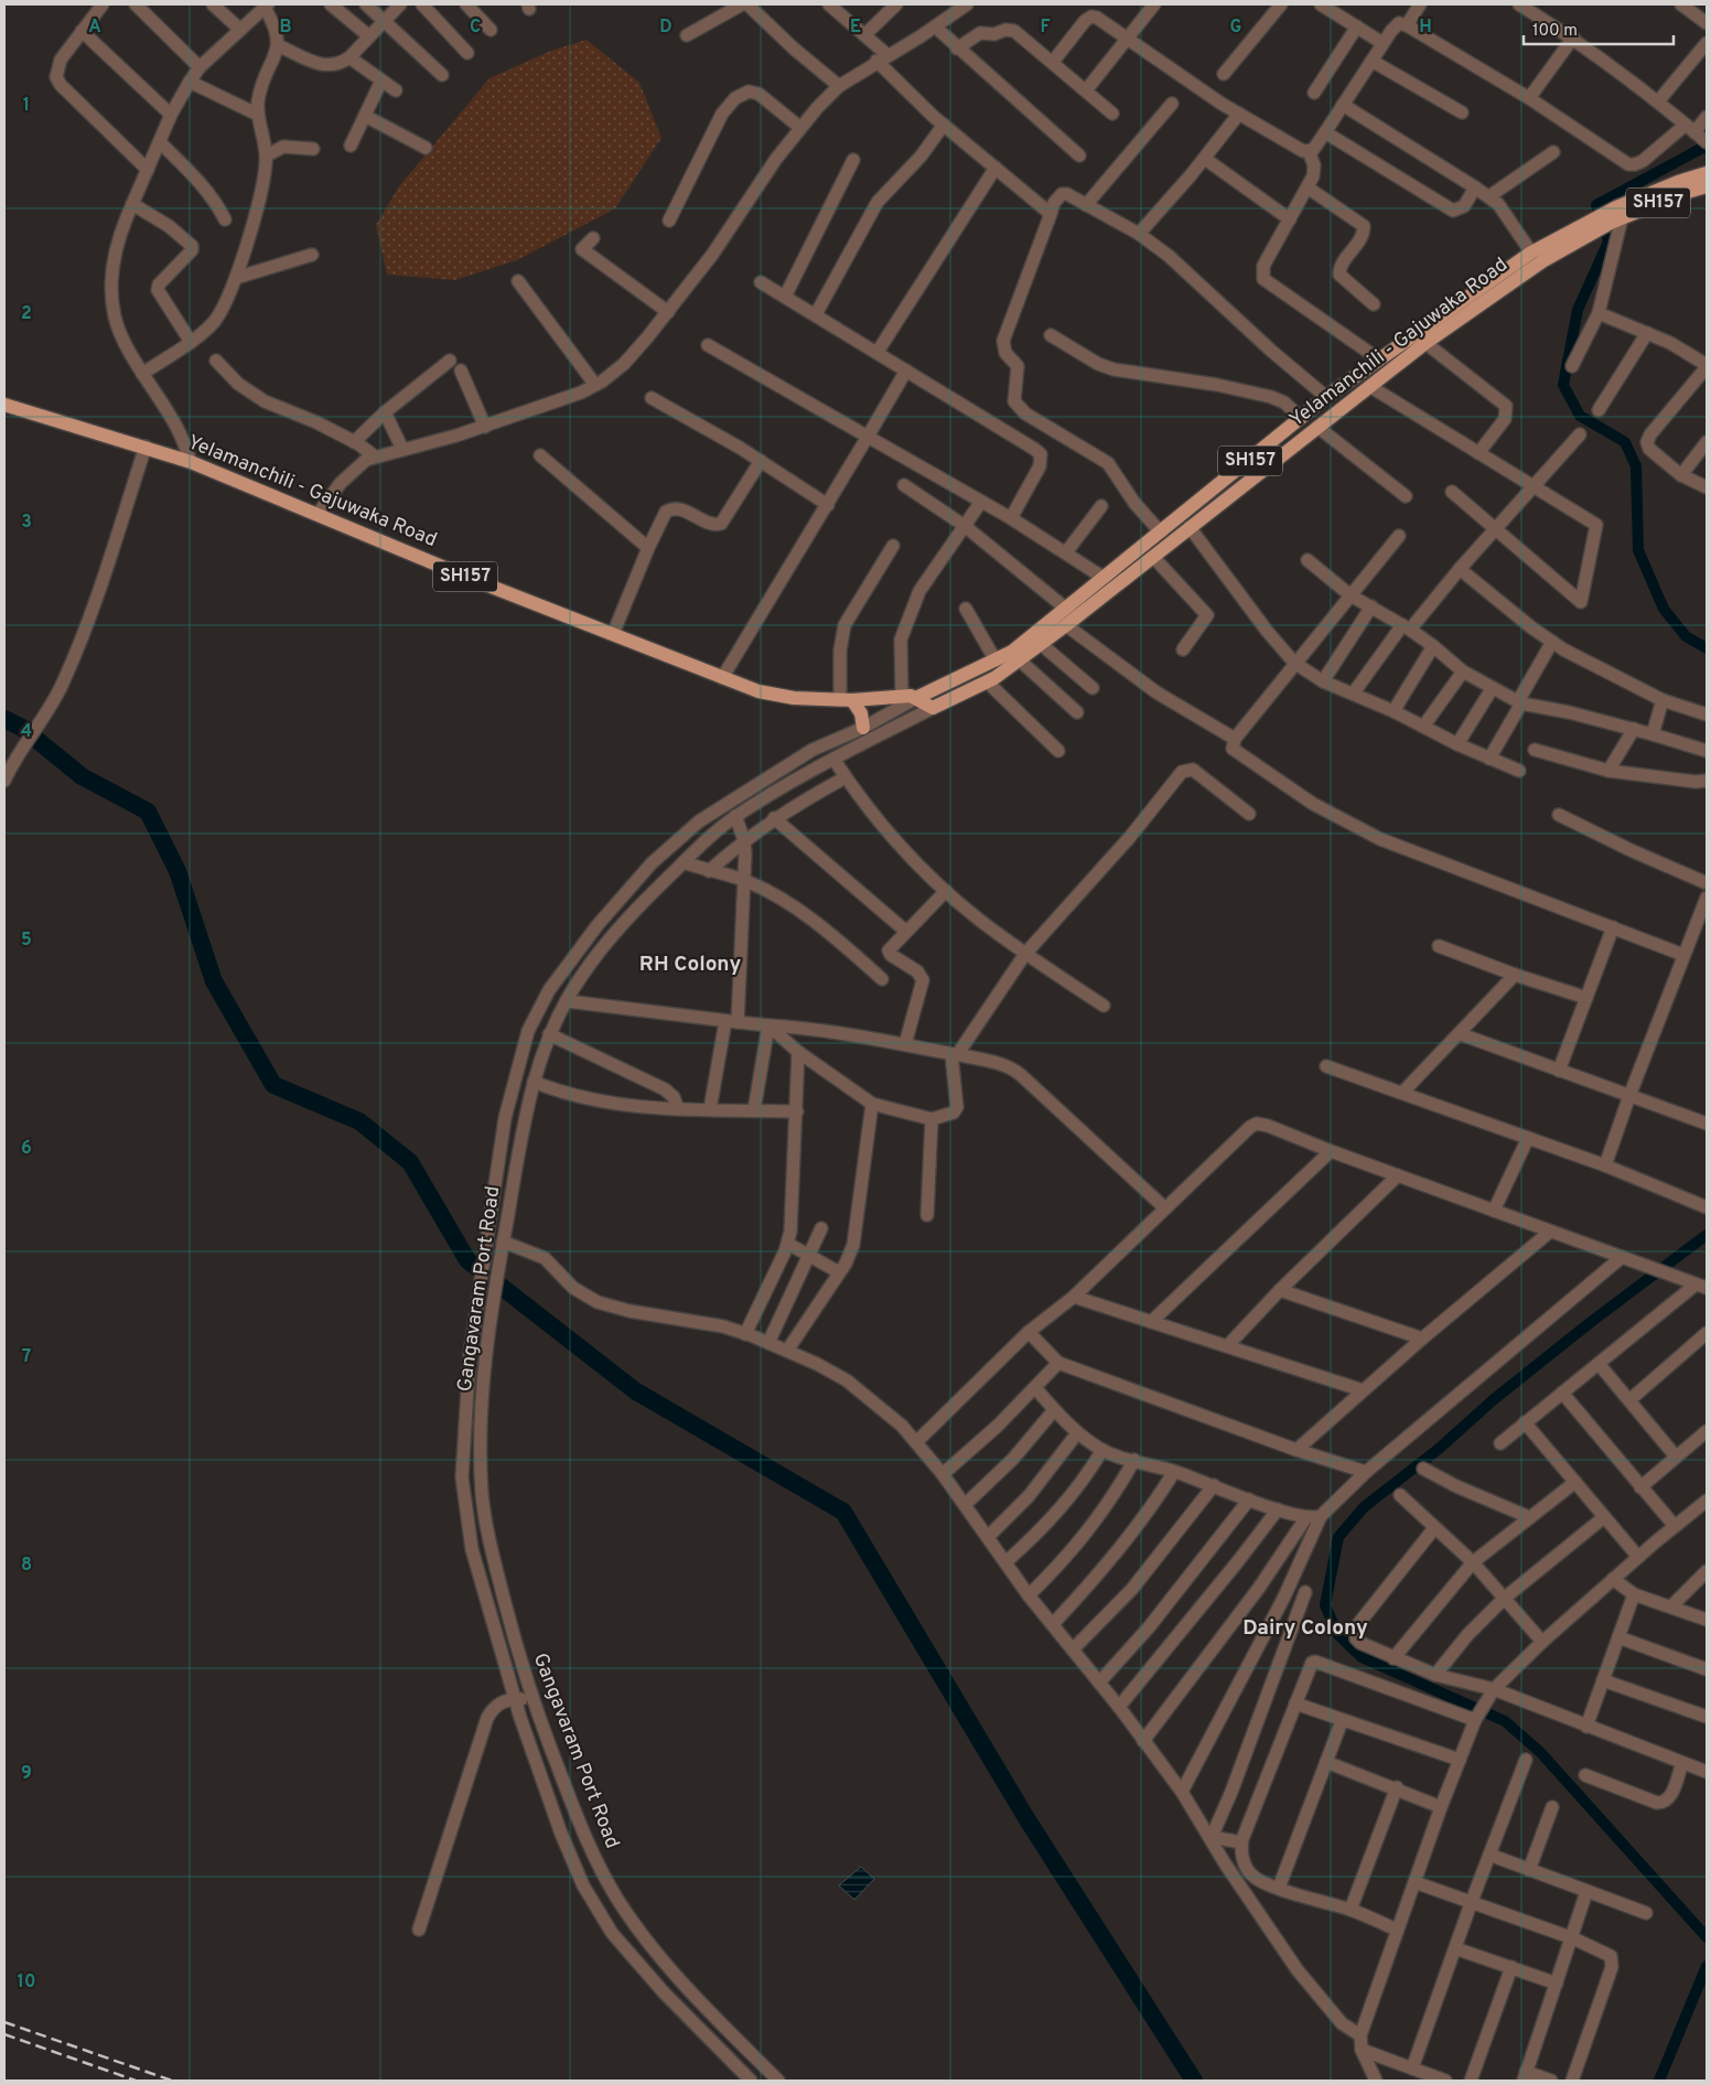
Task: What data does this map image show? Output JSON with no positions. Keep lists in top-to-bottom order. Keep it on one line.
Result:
{"streets":{"main road":["SH157","Yelamanchili - Gajuwaka Road"],"street":["Gangavaram Port Road"]},"crossings":[["Yelamanchili - Gajuwaka Road","Gangavaram Port Road"]],"districts":["RH Colony","Dairy Colony"],"scale_bar":"100 m","grid":{"columns":["A","B","C","D","E","F","G","H"],"rows":["1","2","3","4","5","6","7","8","9","10"]}}
